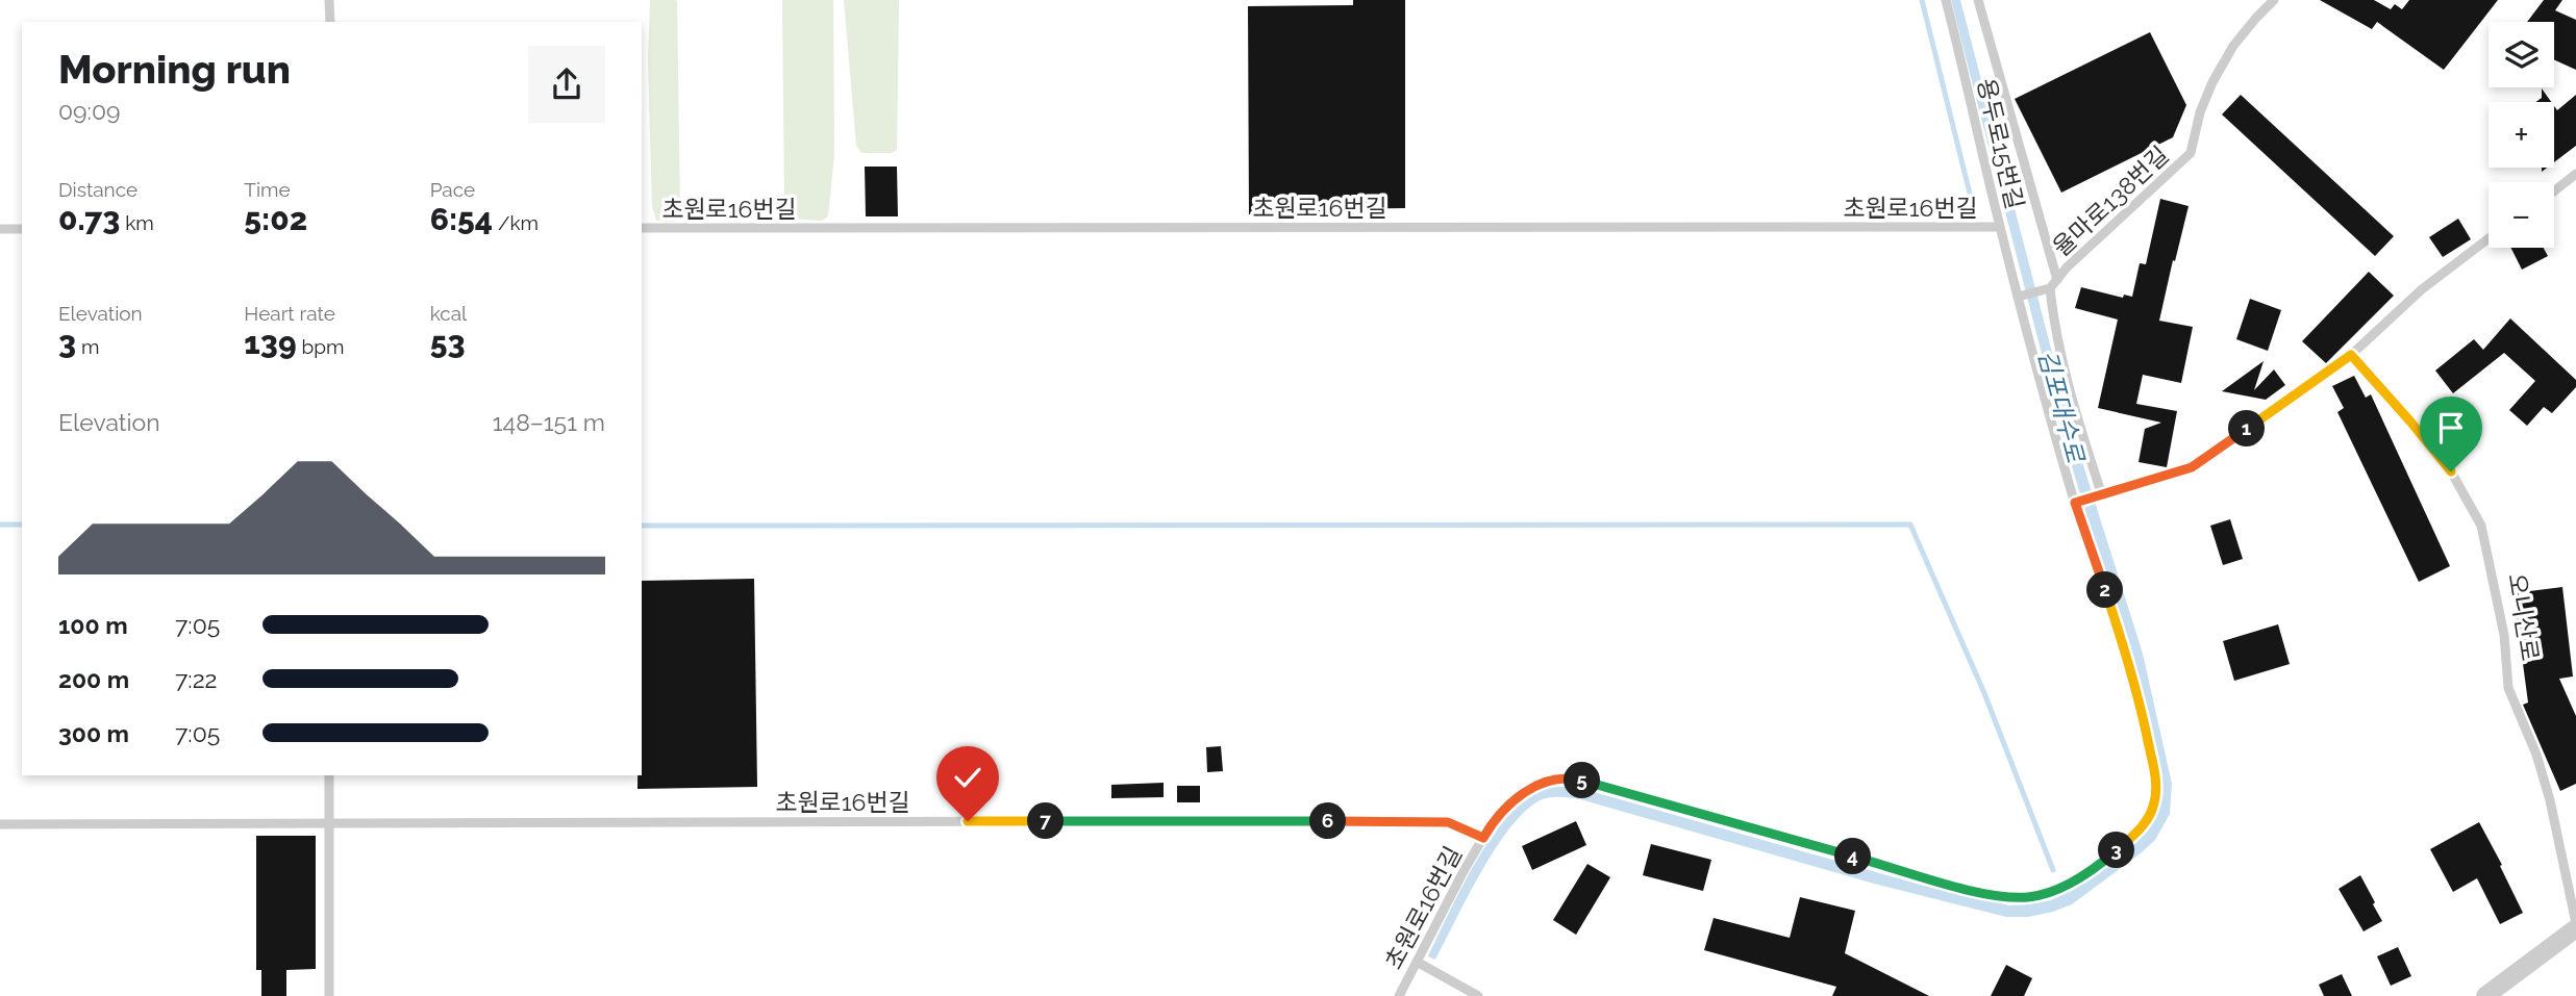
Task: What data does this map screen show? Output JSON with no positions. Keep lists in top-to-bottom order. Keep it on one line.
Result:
{"streets":{"street":["오니산로"],"lane":["용두로15번길","율마로138번길","초원로16번길"]},"crossings":[["용두로15번길","율마로138번길"],["용두로15번길","초원로16번길"],["율마로138번길","초원로16번길"]],"water":["김포대수로"],"page":{"map_buttons":["+","−"],"heading":["Morning run","09:09"],"stats":[["Distance","0.73 km"],["Time","5:02"],["Pace","6:54 /km"],["Elevation","3 m"],["Heart rate","139 bpm"],["kcal","53"]],"chart":["Elevation","148–151 m"],"pins":["1","2","5","6","7","3","4"],"list":[{"name":"100 m","note":"7:05"},{"name":"200 m","note":"7:22"},{"name":"300 m","note":"7:05"}]}}
